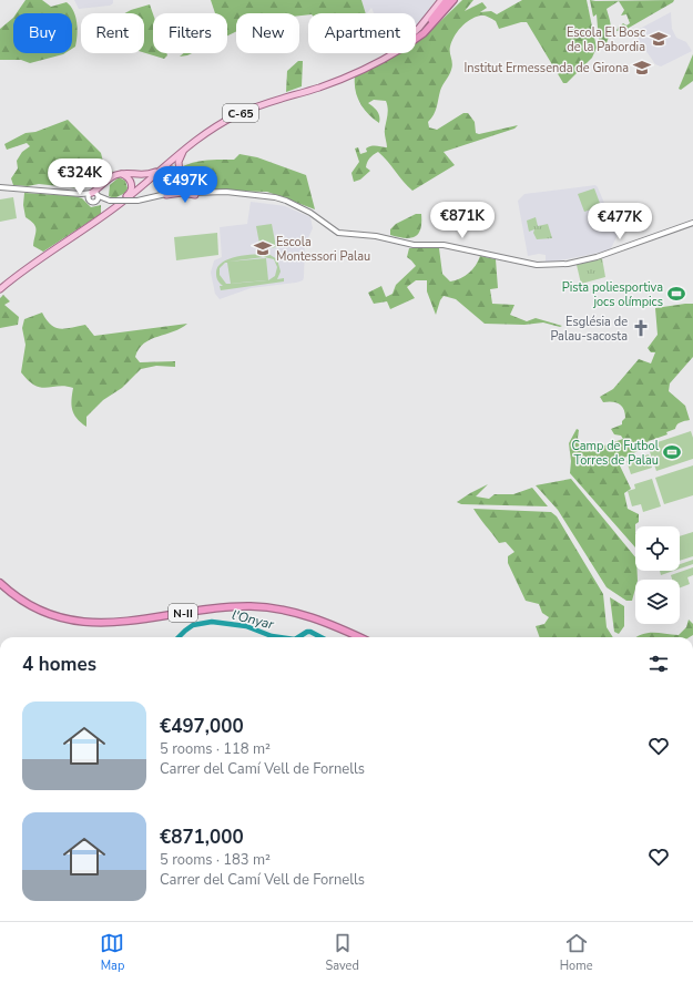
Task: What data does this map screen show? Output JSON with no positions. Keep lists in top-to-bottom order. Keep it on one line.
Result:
{"streets":{"highway":["C-65","N-II"]},"water":["l'Onyar"],"places":{"school or university":["Escola El Bosc de la Pabordia","Institut Ermessenda de Girona","Escola Montessori Palau"],"sports":["Pista poliesportiva jocs olímpics","Camp de Futbol Torres de Palau"],"church":["Església de Palau-sacosta"]},"page":{"chip":["Buy","Rent","Filters","New","Apartment"],"price":["€324K","€497K","€871K","€477K"],"heading":"4 homes","list":[{"name":"€497,000","note":"5 rooms · 118 m² · Carrer del Camí Vell de Fornells"},{"name":"€871,000","note":"5 rooms · 183 m² · Carrer del Camí Vell de Fornells"}],"tabs":["Map","Saved","Home"]}}
